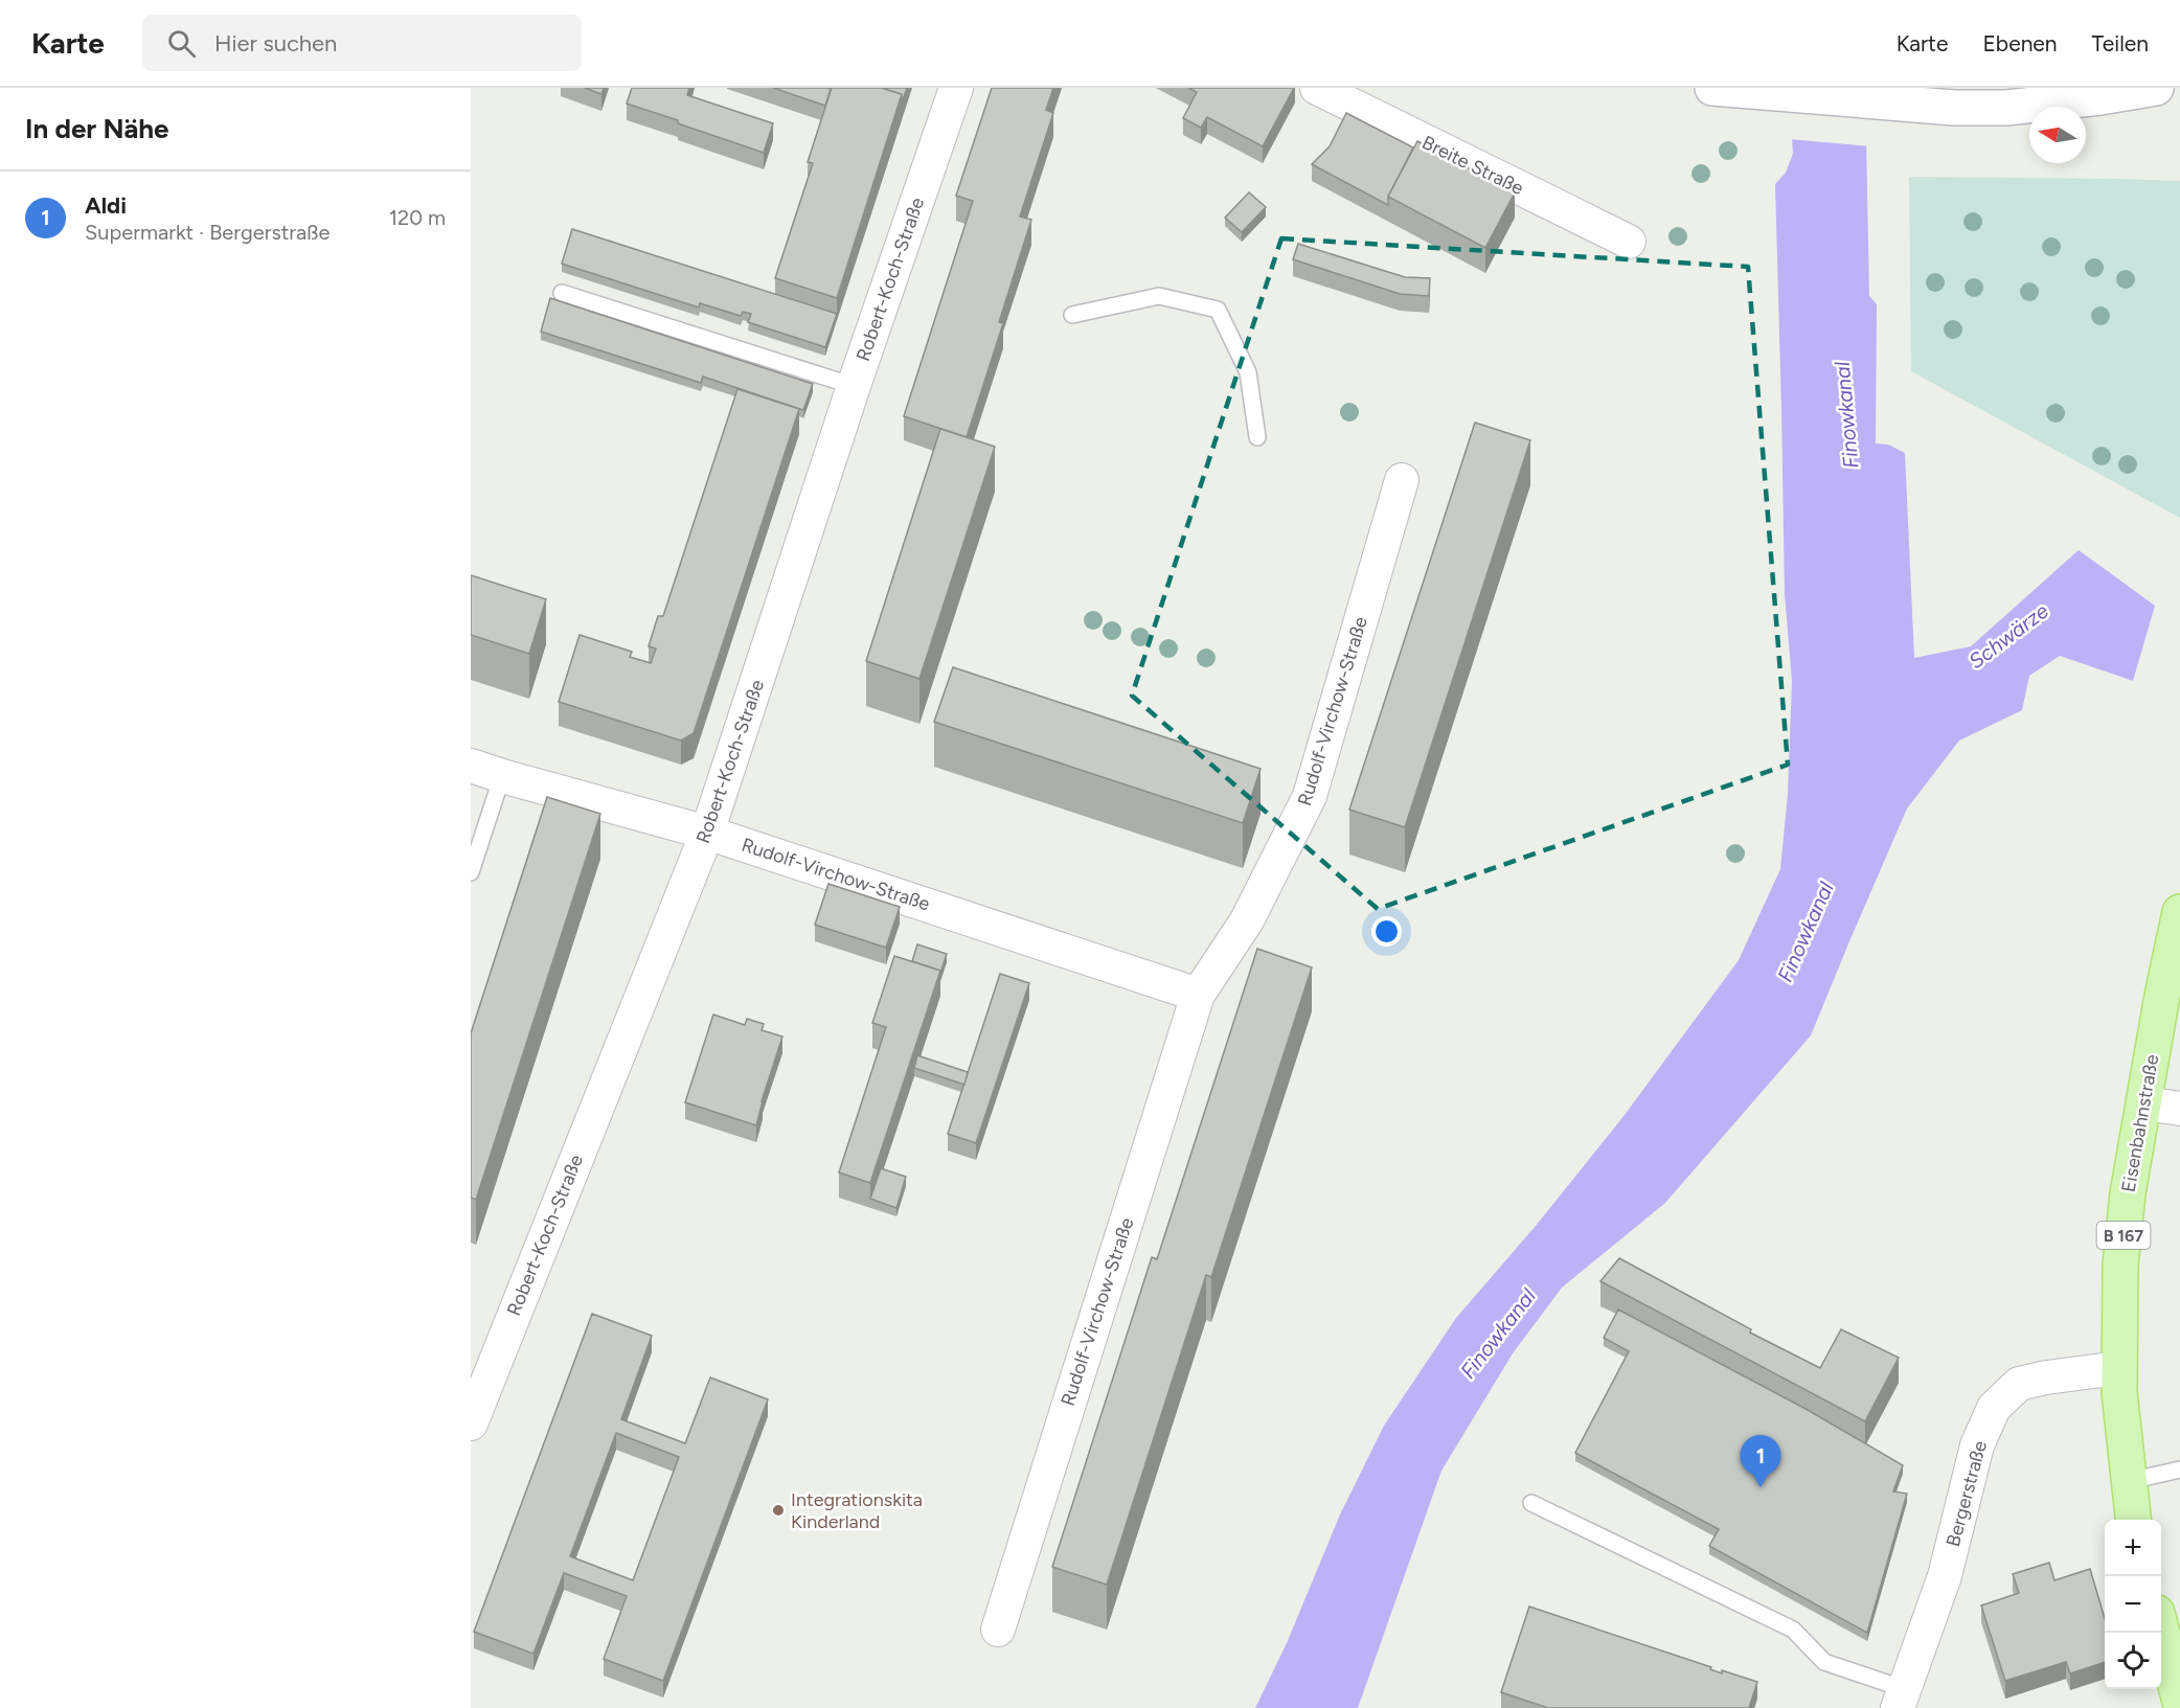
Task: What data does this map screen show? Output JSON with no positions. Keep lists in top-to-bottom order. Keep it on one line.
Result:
{"streets":{"main road":["Eisenbahnstraße","B 167"],"street":["Breite Straße","Robert-Koch-Straße","Rudolf-Virchow-Straße","Bergerstraße"]},"crossings":[["Robert-Koch-Straße","Rudolf-Virchow-Straße"],["Eisenbahnstraße","Bergerstraße"]],"water":["Finowkanal","Schwärze"],"places":["Integrationskita Kinderland"],"north":"left","page":{"header":"Karte","search":"Hier suchen","nav":["Karte","Ebenen","Teilen"],"heading":"In der Nähe","list":[{"mark":"1","name":"Aldi","note":"Supermarkt · Bergerstraße","value":"120 m"}],"pins":"1","map_buttons":["+","−"]}}
